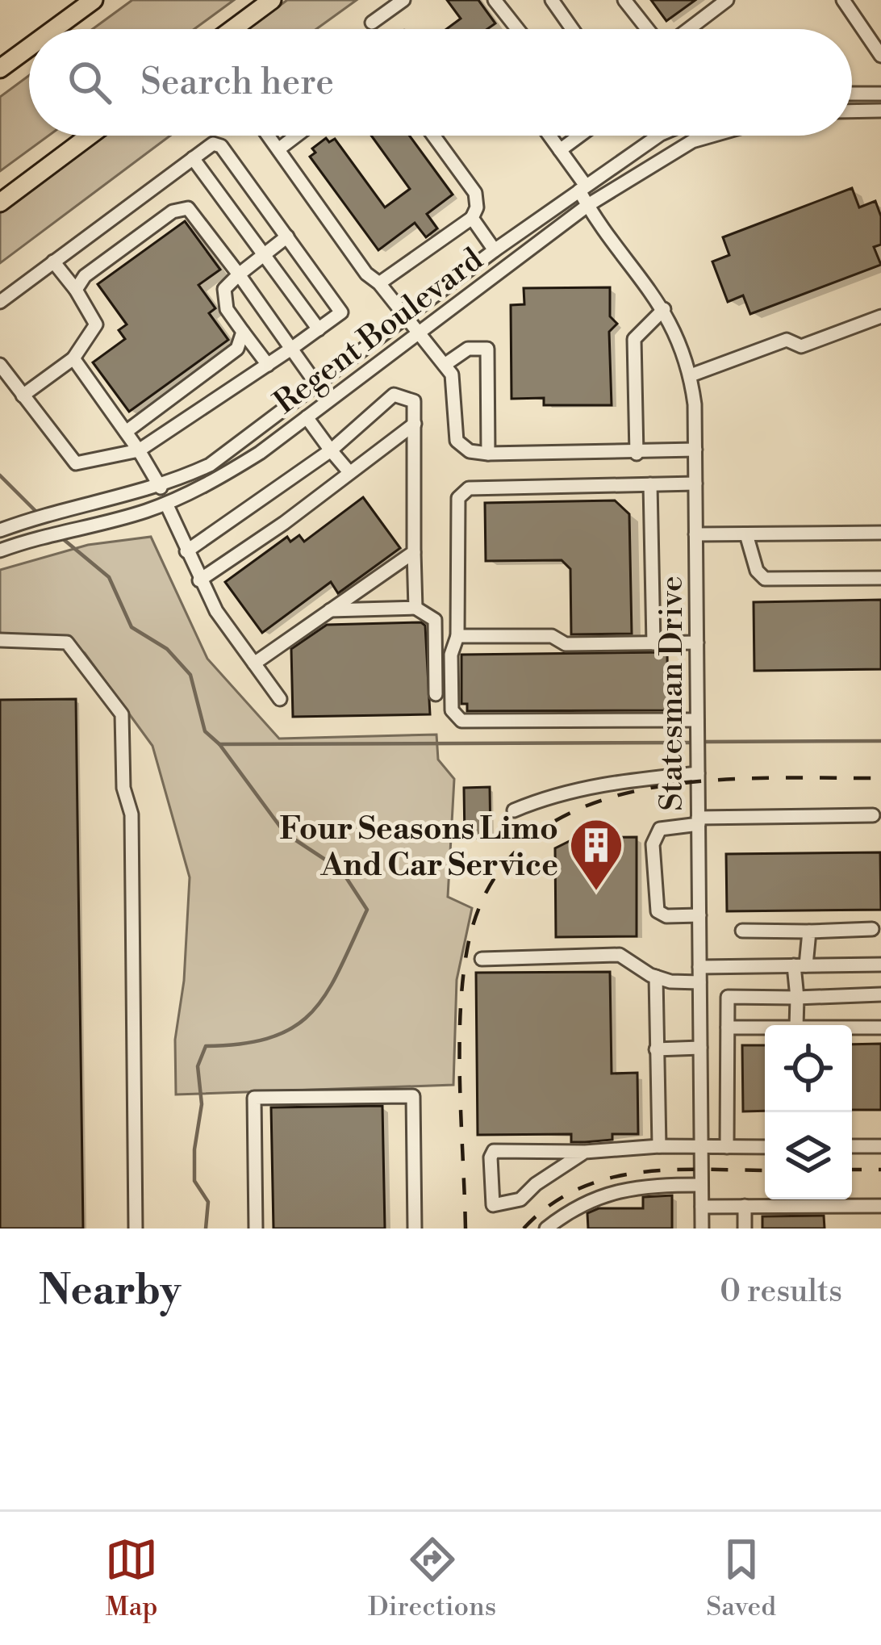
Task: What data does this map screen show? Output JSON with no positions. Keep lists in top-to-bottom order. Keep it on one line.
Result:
{"streets":{"street":["Regent Boulevard","Statesman Drive"]},"crossings":[["Regent Boulevard","Statesman Drive"]],"places":{"building":["Four Seasons Limo And Car Service"]},"page":{"search":"Search here","heading":["Nearby","0 results"],"nav":["Map","Directions","Saved"]}}
